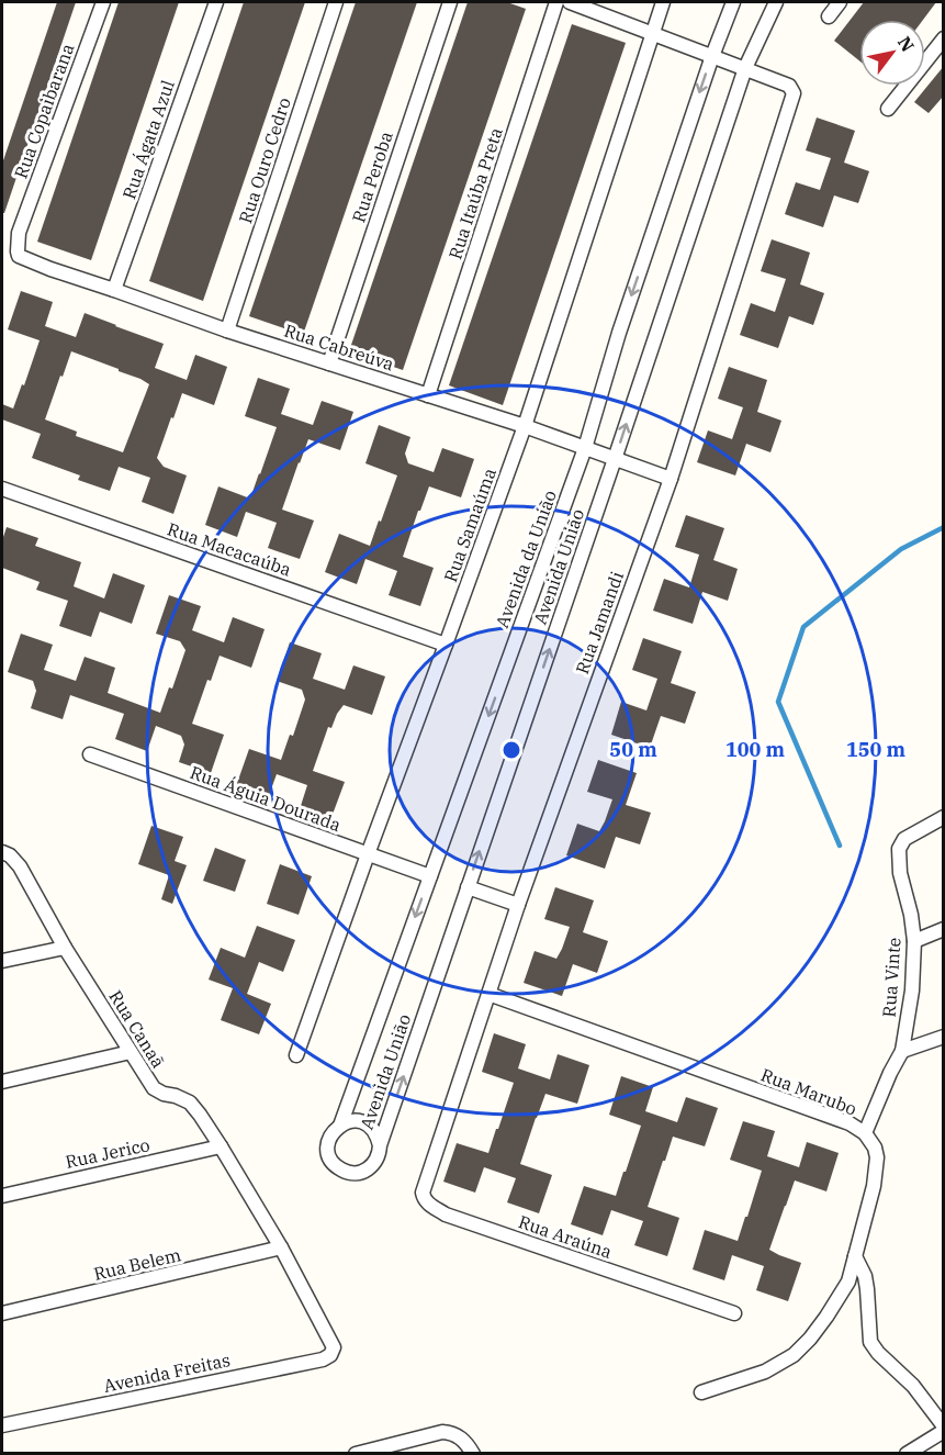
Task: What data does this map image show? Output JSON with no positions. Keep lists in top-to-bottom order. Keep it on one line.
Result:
{"streets":{"street":["Rua Copaibarana","Rua Ágata Azul","Rua Ouro Cedro","Rua Peroba","Rua Itaúba Preta","Rua Cabreúva","Rua Samaúma","Rua Macacaúba","Avenida da União","Avenida União","Rua Jamandi","Rua Águia Dourada","Rua Vinte","Rua Canaã","Rua Marubo","Rua Jerico","Rua Araúna","Rua Belem","Avenida Freitas"]},"crossings":[["Rua Copaibarana","Rua Cabreúva"],["Rua Ágata Azul","Rua Cabreúva"],["Rua Ouro Cedro","Rua Cabreúva"],["Rua Peroba","Rua Cabreúva"],["Rua Itaúba Preta","Rua Cabreúva"],["Rua Cabreúva","Rua Samaúma"],["Rua Cabreúva","Avenida da União"],["Rua Cabreúva","Avenida União"],["Rua Cabreúva","Rua Jamandi"],["Rua Samaúma","Rua Macacaúba"],["Rua Samaúma","Rua Águia Dourada"],["Avenida da União","Avenida União"],["Avenida da União","Rua Águia Dourada"],["Avenida União","Rua Jamandi"],["Rua Jamandi","Rua Marubo"],["Rua Jamandi","Rua Araúna"],["Rua Vinte","Rua Marubo"],["Rua Canaã","Rua Jerico"],["Rua Canaã","Rua Belem"],["Rua Canaã","Avenida Freitas"]],"one_way":["Avenida da União","Avenida União"],"north":"top right","rings":["50 m","100 m","150 m"]}
